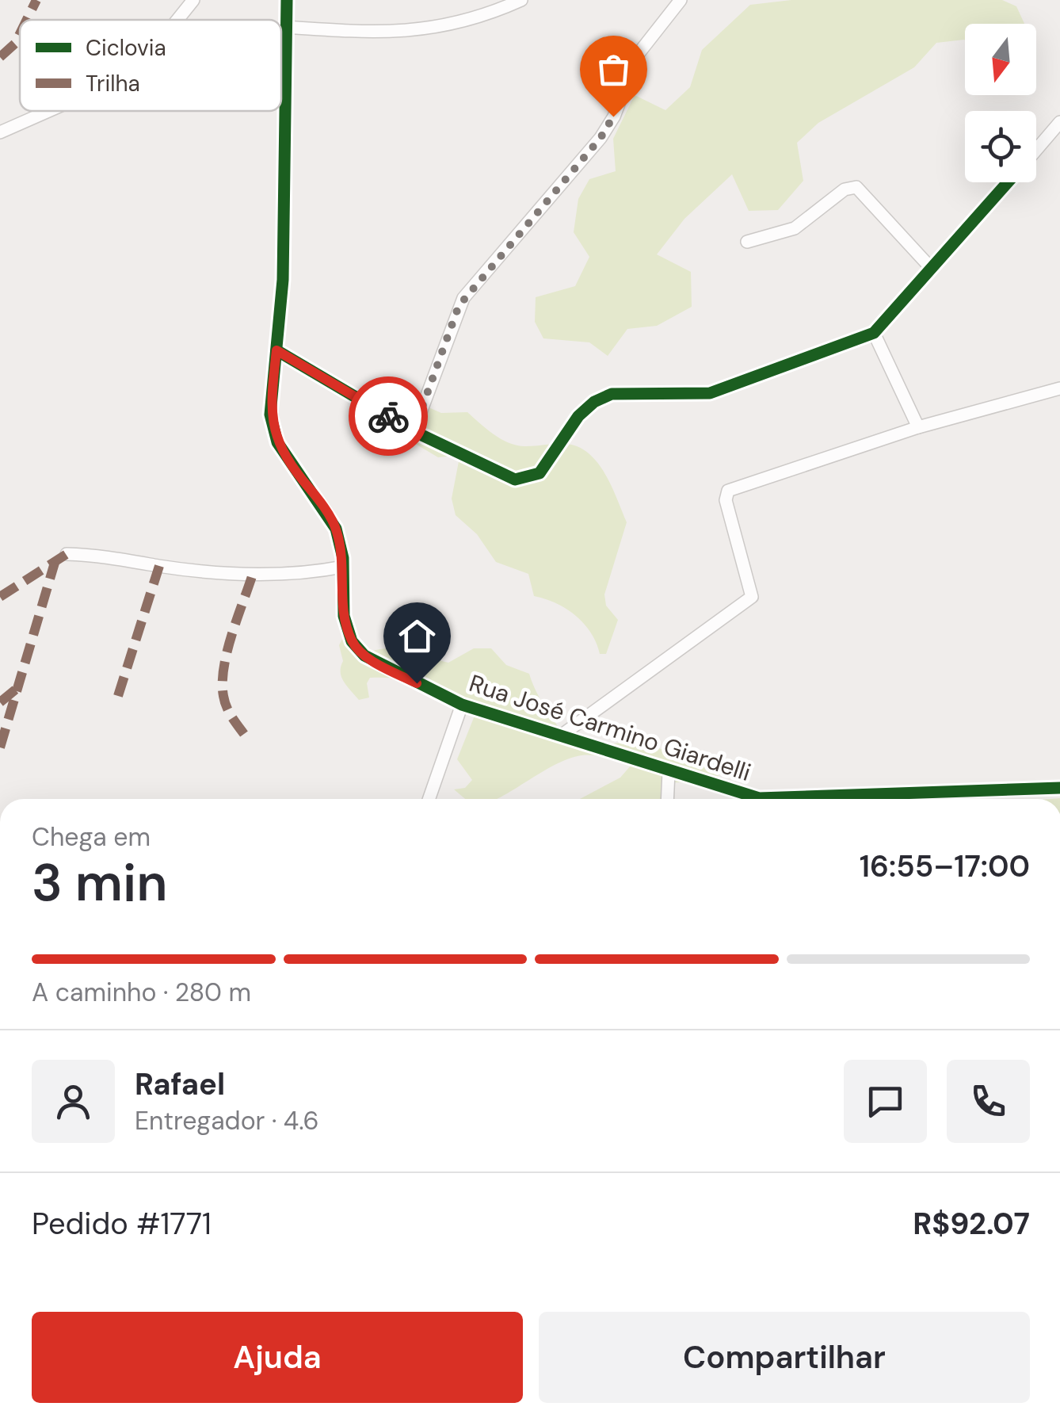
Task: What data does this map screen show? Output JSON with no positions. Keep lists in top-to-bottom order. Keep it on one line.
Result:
{"streets":{"street":["Rua José Carmino Giardelli"]},"legend":["Ciclovia","Trilha"],"north":"bottom","page":{"heading":["3 min","Chega em","16:55–17:00"],"panel":["Rafael","Entregador · 4.6","Pedido #1771","R$92.07"],"bar":"A caminho · 280 m","buttons":["Ajuda","Compartilhar"]}}
